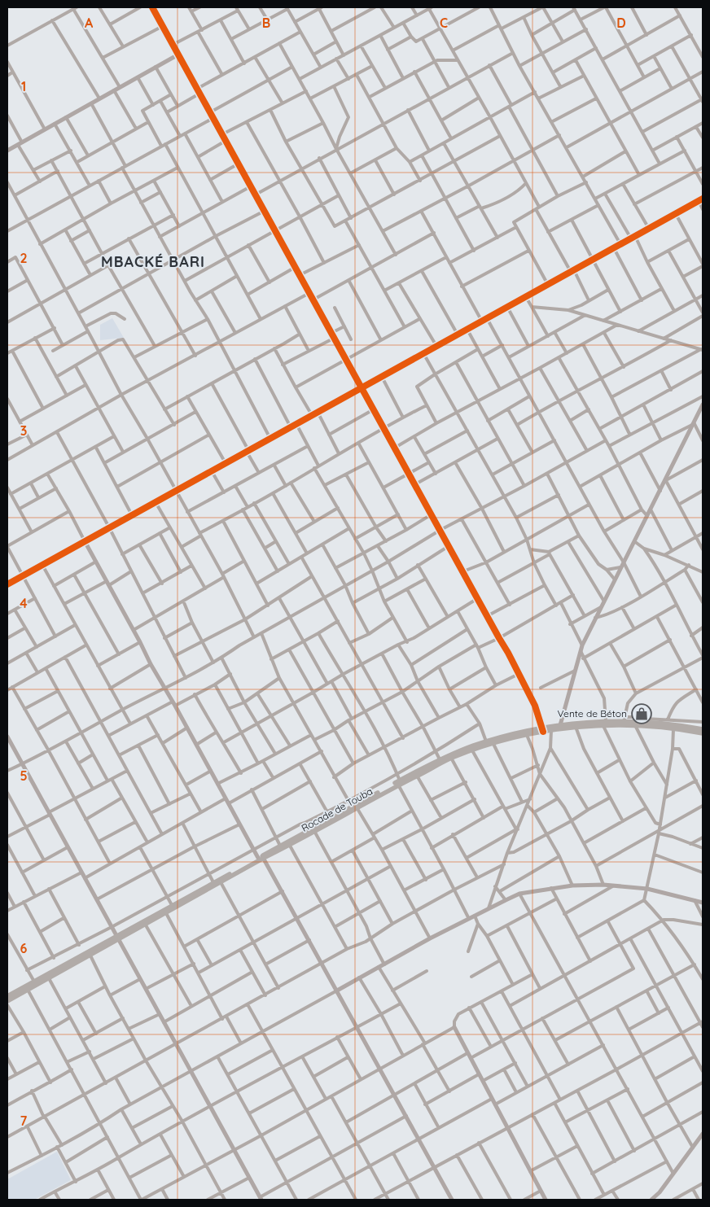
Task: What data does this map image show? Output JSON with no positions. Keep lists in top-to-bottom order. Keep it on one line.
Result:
{"streets":{"main road":["Rocade de Touba"]},"districts":["MBACKÉ BARI"],"places":{"shop":["Vente de Béton"]},"grid":{"columns":["A","B","C","D"],"rows":["1","2","3","4","5","6","7"]}}
